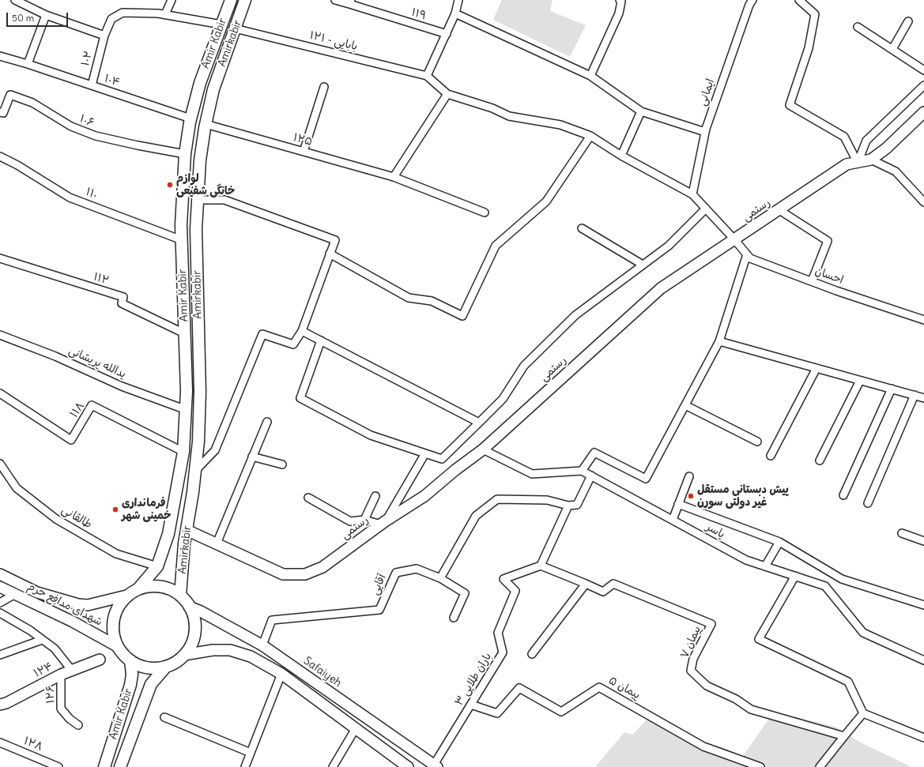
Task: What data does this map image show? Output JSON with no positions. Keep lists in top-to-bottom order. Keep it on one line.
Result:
{"streets":{"main road":["Amir Kabir","Amirkabir"],"street":["۱۱۹","بابایی - ۱۲۱","۱۰۲","۱۰۴","ایمانی","۱۰۶","۱۲۵","۱۱۰","رستمی","احسان","۱۱۲","یدالله پریشانی","۱۱۸","طالقانی","یاسر","آقایی","شهدای مدافع حرم","پیمان ۷","۱۲۴","Safaiyeh","باران طلایی ۳","پیمان ۵","۱۲۶","۱۲۸"]},"crossings":[["بابایی - ۱۲۱","Amirkabir"],["Amir Kabir","Amirkabir"],["Amir Kabir","۱۰۲"],["Amir Kabir","۱۰۴"],["Amir Kabir","۱۰۶"],["Amir Kabir","۱۱۰"],["Amir Kabir","۱۱۲"],["Amir Kabir","یدالله پریشانی"],["Amir Kabir","۱۱۸"],["Amir Kabir","طالقانی"],["Amir Kabir","شهدای مدافع حرم"],["Amir Kabir","Safaiyeh"],["Amirkabir","۱۲۵"],["Amirkabir","رستمی"],["Amirkabir","شهدای مدافع حرم"],["Amirkabir","Safaiyeh"],["۱۰۲","۱۰۴"],["ایمانی","احسان"],["رستمی","احسان"],["آقایی","Safaiyeh"],["شهدای مدافع حرم","Safaiyeh"],["۱۲۴","۱۲۶"],["Safaiyeh","باران طلایی ۳"],["باران طلایی ۳","پیمان ۵"]],"places":["لوازم خانگی شفیعی","پیش دبستانی مستقل غیر دولتی سورن","فرمانداری خمینی شهر"],"scale_bar":"50 m"}
